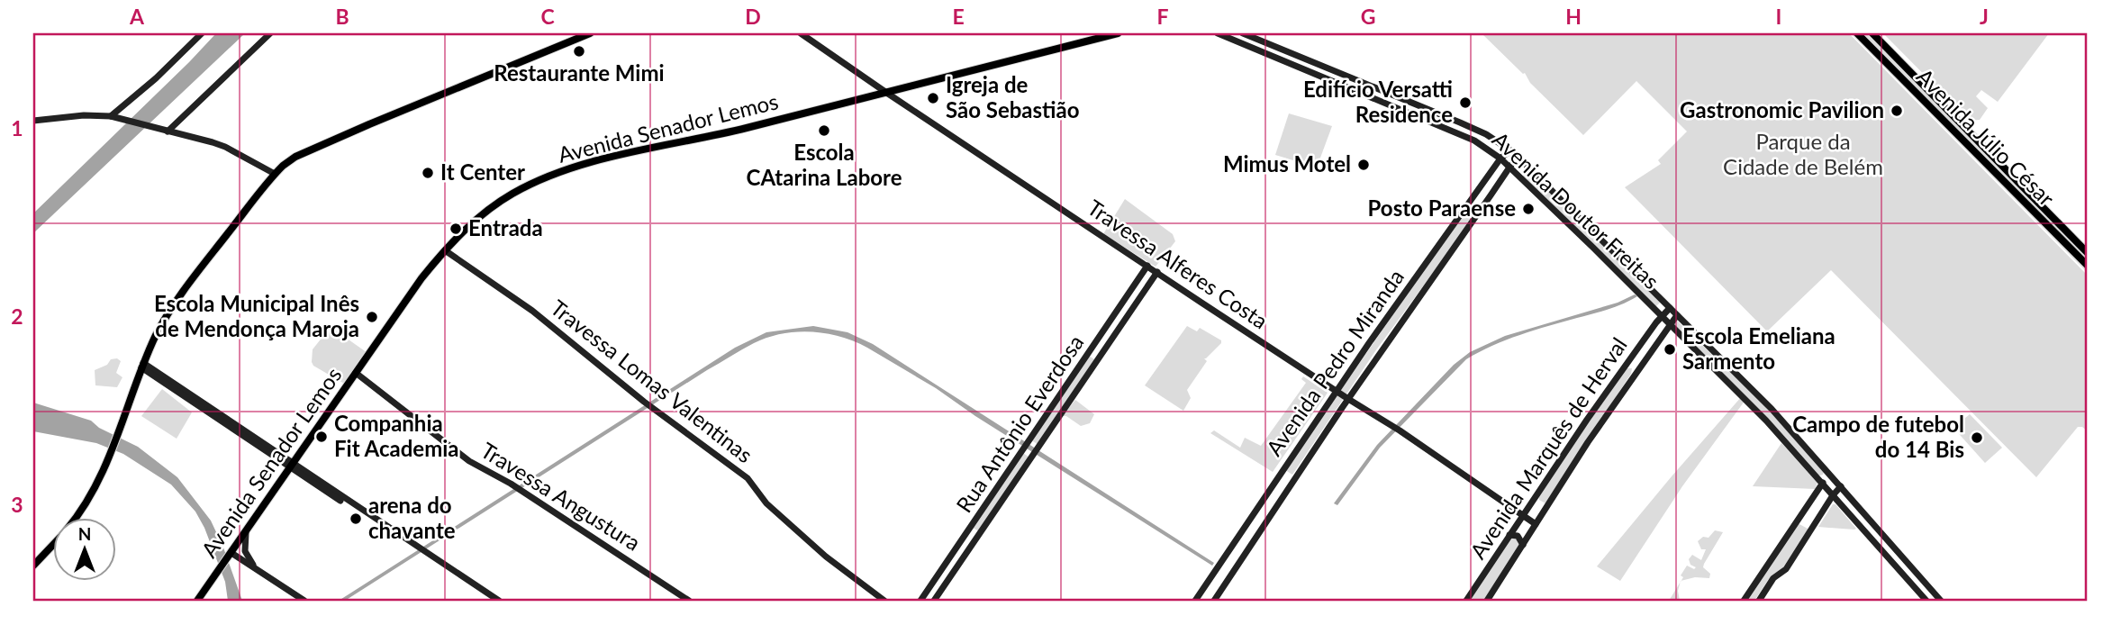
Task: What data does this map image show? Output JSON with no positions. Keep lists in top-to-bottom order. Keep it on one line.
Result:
{"streets":{"main road":["Avenida Senador Lemos","Avenida Júlio César","Avenida Doutor Freitas","Travessa Alferes Costa","Avenida Pedro Miranda","Travessa Lomas Valentinas","Rua Antônio Everdosa","Avenida Marquês de Herval","Travessa Angustura"]},"crossings":[["Avenida Senador Lemos","Travessa Alferes Costa"],["Avenida Senador Lemos","Travessa Lomas Valentinas"],["Avenida Senador Lemos","Travessa Angustura"],["Avenida Doutor Freitas","Avenida Pedro Miranda"],["Avenida Doutor Freitas","Avenida Marquês de Herval"],["Travessa Alferes Costa","Avenida Pedro Miranda"],["Travessa Alferes Costa","Rua Antônio Everdosa"],["Travessa Alferes Costa","Avenida Marquês de Herval"]],"parks":["Parque da Cidade de Belém"],"places":["Restaurante Mimi","Igreja de São Sebastião","Edifício Versatti Residence","Gastronomic Pavilion","Escola CAtarina Labore","Mimus Motel","It Center","Posto Paraense","Entrada","Escola Municipal Inês de Mendonça Maroja","Escola Emeliana Sarmento","Companhia Fit Academia","Campo de futebol do 14 Bis","arena do chavante"],"north":"top","grid":{"columns":["A","B","C","D","E","F","G","H","I","J"],"rows":["1","2","3"]}}
